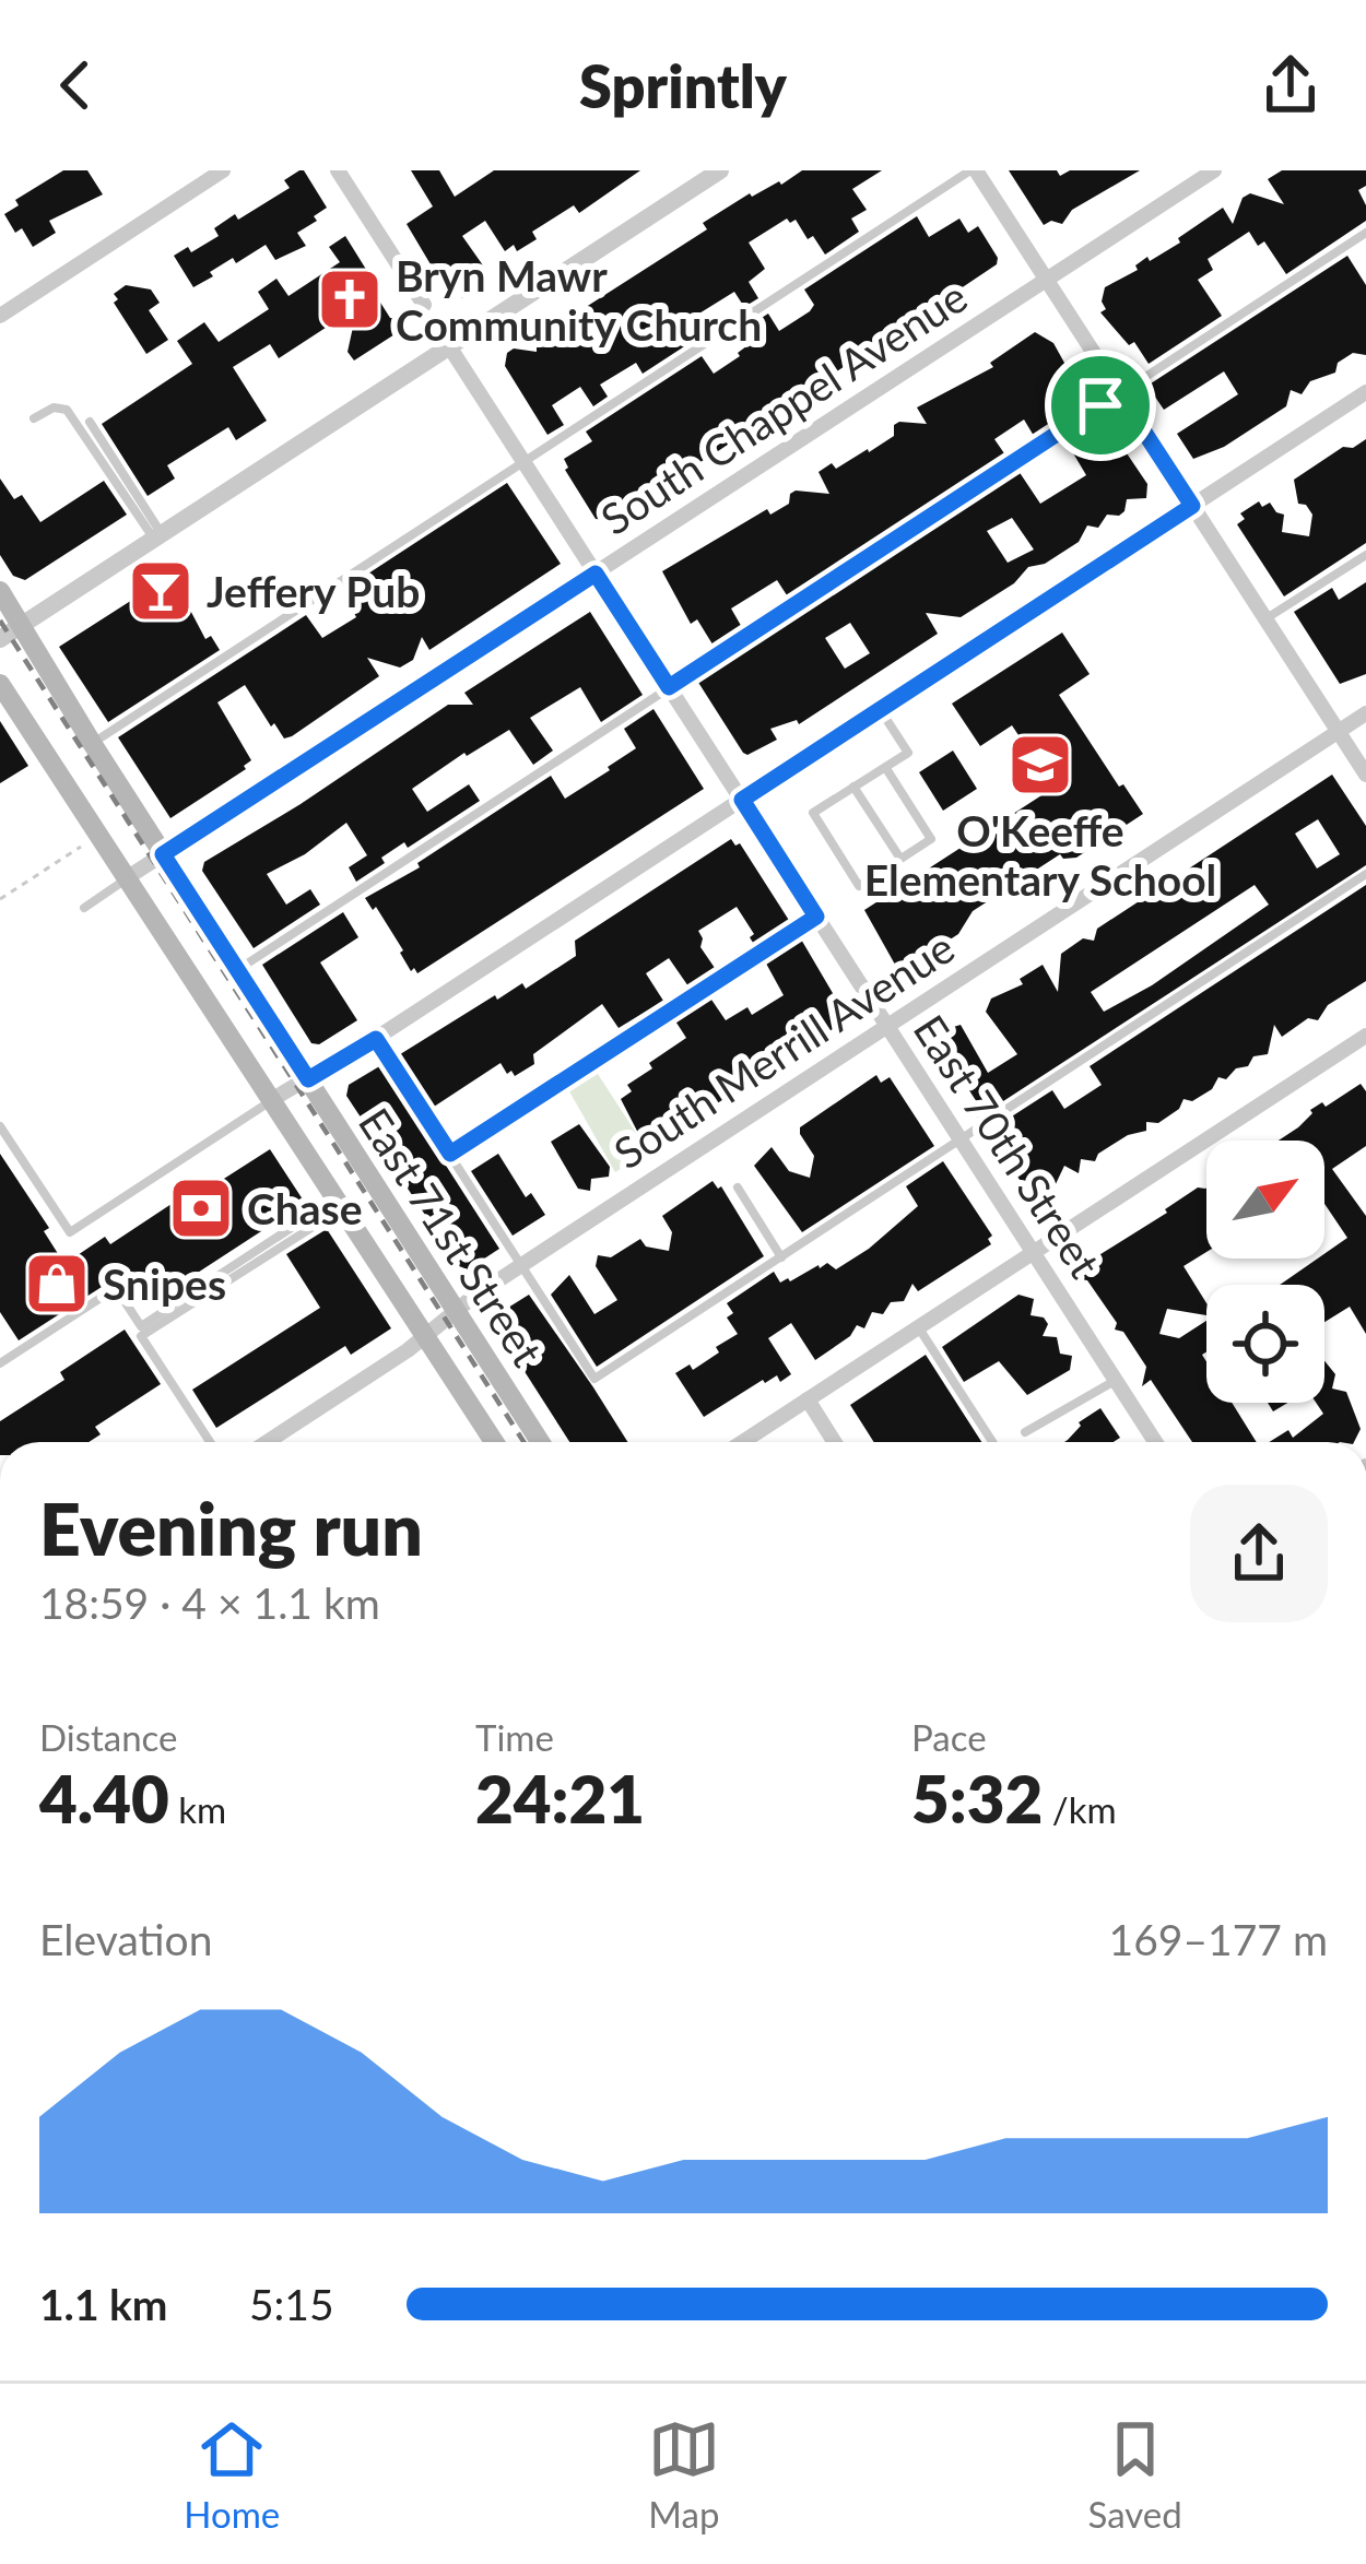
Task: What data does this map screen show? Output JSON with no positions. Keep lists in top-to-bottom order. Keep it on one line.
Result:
{"streets":{"main road":["East 71st Street"],"street":["South Chappel Avenue","South Merrill Avenue","East 70th Street"]},"crossings":[["South Chappel Avenue","East 70th Street"],["South Chappel Avenue","East 71st Street"],["South Merrill Avenue","East 70th Street"],["South Merrill Avenue","East 71st Street"]],"places":{"church":["Bryn Mawr Community Church"],"bar":["Jeffery Pub"],"school or university":["O'Keeffe Elementary School"],"bank":["Chase"],"shop":["Snipes"]},"north":"top right","page":{"header":"Sprintly","heading":["Evening run","18:59 · 4 × 1.1 km"],"stats":[["Distance","4.40 km"],["Time","24:21"],["Pace","5:32 /km"]],"chart":["Elevation","169–177 m"],"list":[{"name":"1.1 km","note":"5:15"}],"tabs":["Home","Map","Saved"]}}
